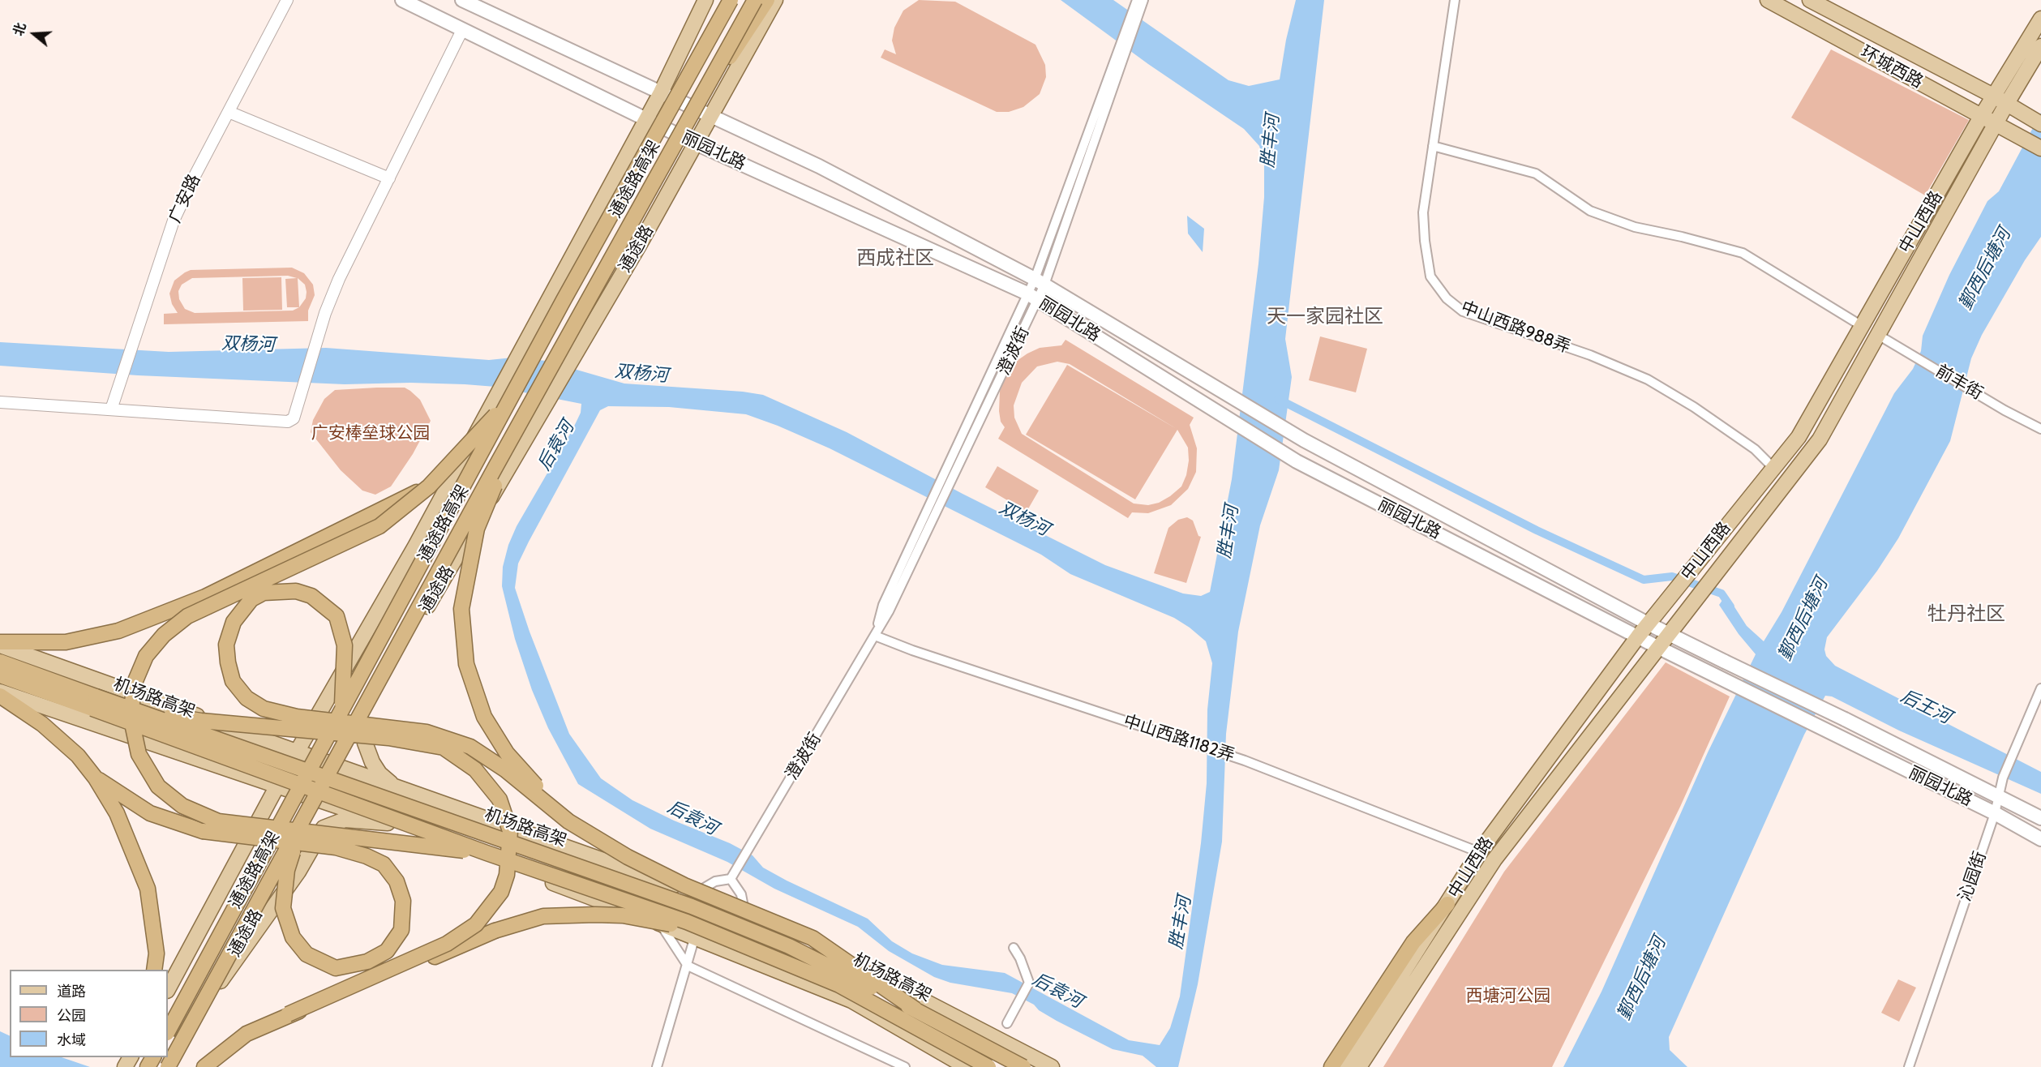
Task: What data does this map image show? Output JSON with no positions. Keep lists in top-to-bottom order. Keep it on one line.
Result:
{"streets":{"highway":["通途路高架","机场路高架"],"main road":["环城西路","丽园北路","中山西路","通途路"],"street":["广安路","中山西路988弄","澄波街","前丰街","中山西路1182弄","沁园街"]},"crossings":[["环城西路","中山西路"],["丽园北路","中山西路"],["丽园北路","通途路"],["丽园北路","澄波街"],["丽园北路","沁园街"],["通途路高架","通途路"],["中山西路","中山西路988弄"],["中山西路","前丰街"],["中山西路","中山西路1182弄"],["澄波街","中山西路1182弄"]],"districts":["西成社区","天一家园社区","牡丹社区"],"water":["胜丰河","鄞西后塘河","双杨河","后袁河","后王河"],"parks":["广安棒垒球公园","西塘河公园"],"legend":["道路","公园","水域"],"north":"left"}
